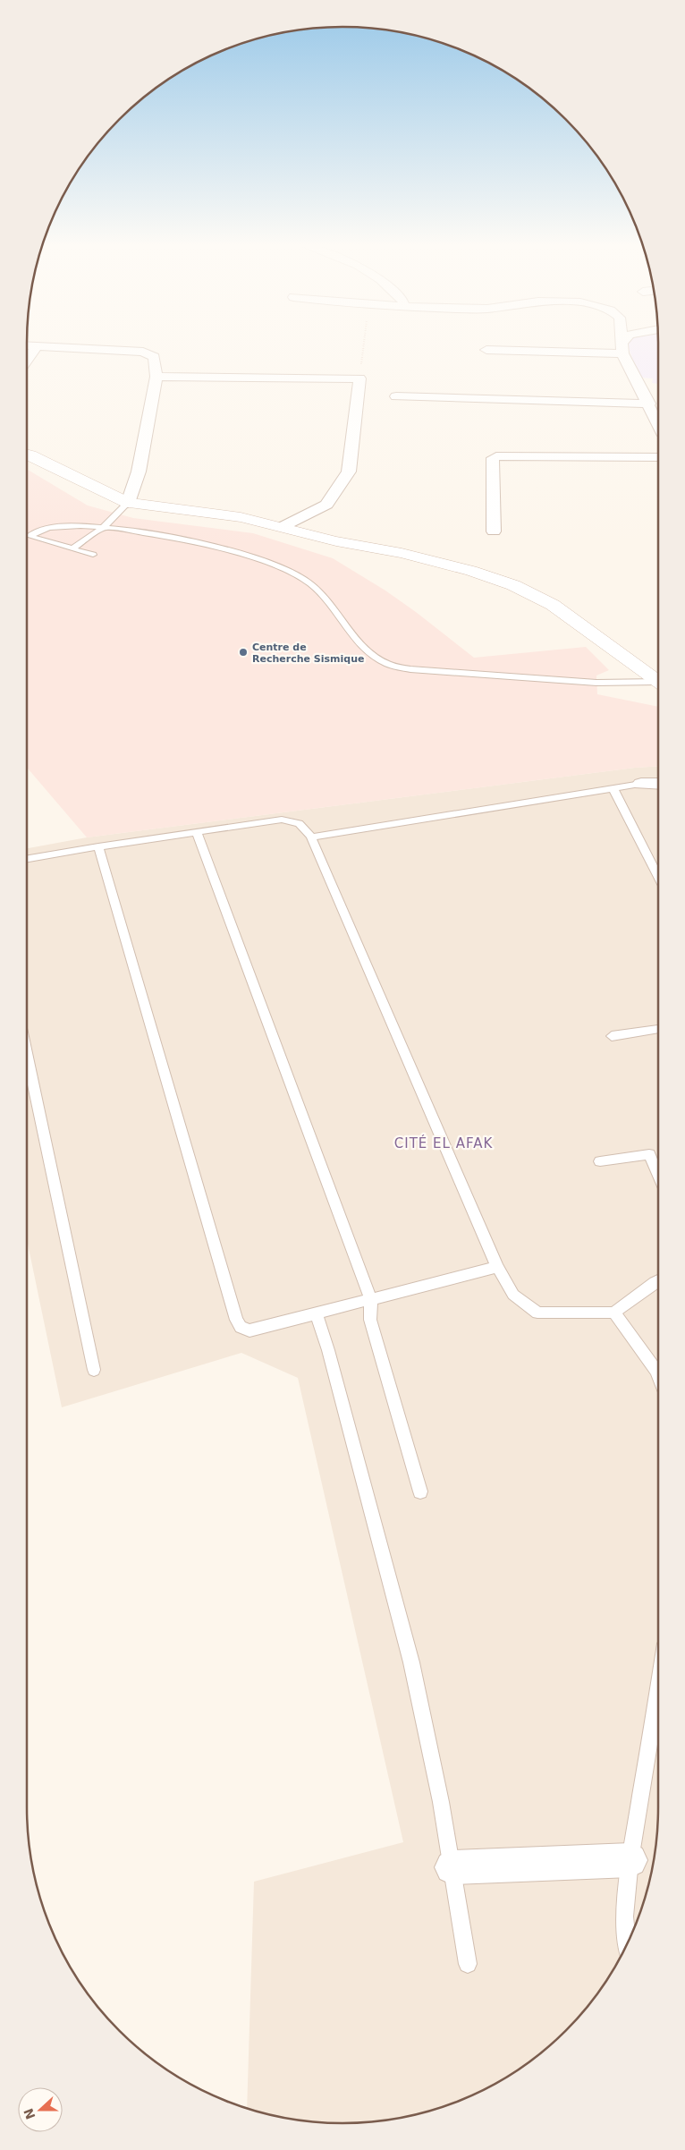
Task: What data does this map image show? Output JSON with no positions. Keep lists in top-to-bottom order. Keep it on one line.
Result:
{"districts":["CITÉ EL AFAK"],"places":["Centre de Recherche Sismique"],"north":"left"}
